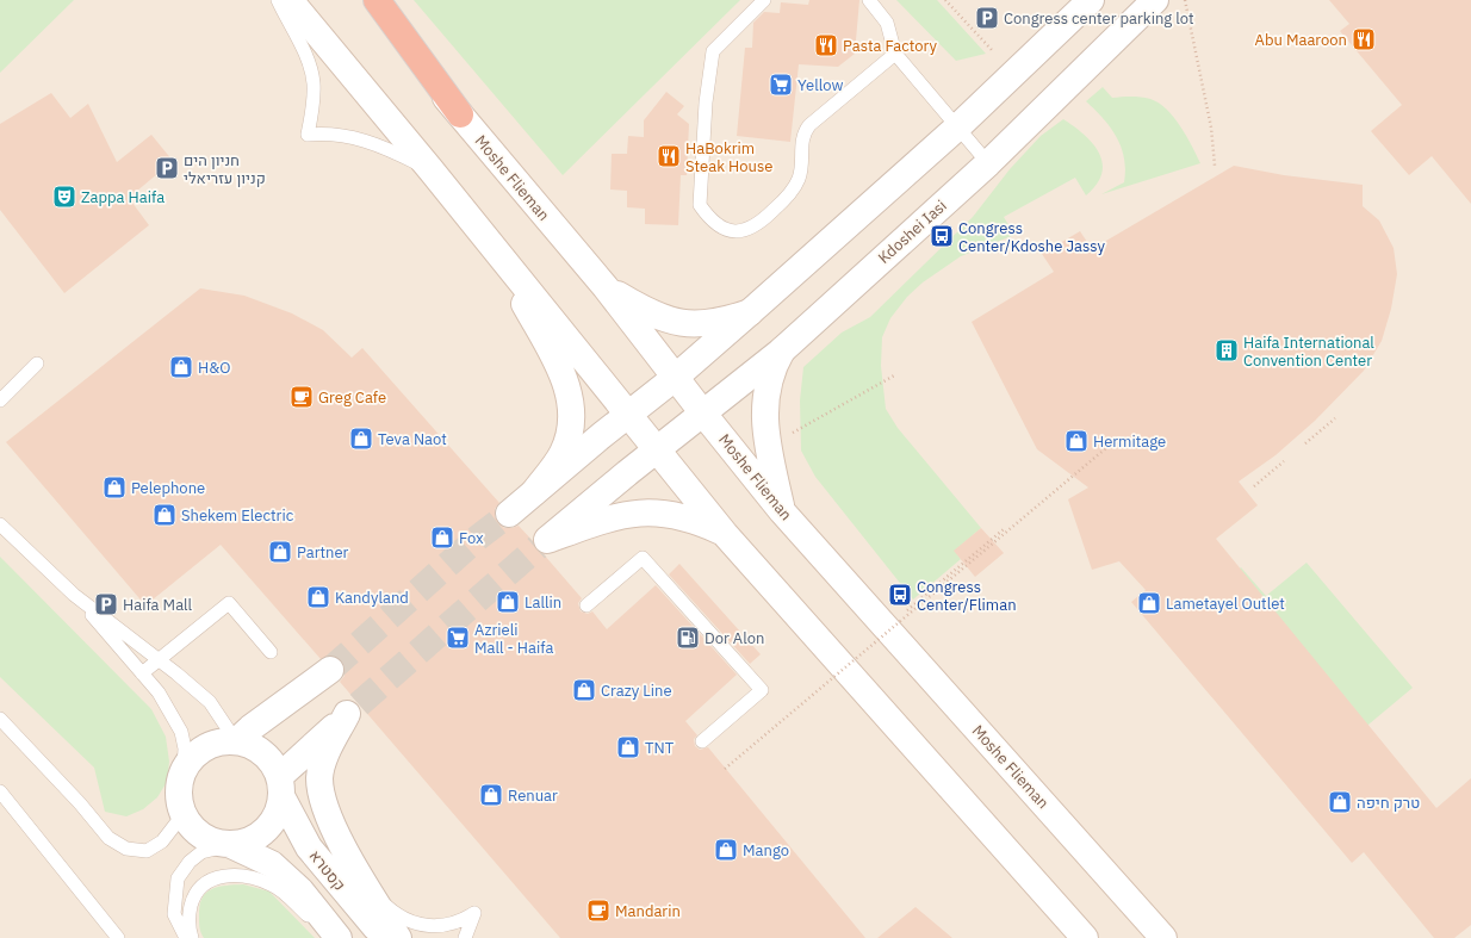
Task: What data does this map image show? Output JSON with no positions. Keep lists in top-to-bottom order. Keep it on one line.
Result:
{"streets":{"main road":["Moshe Flieman","Kdoshei Iasi","קסטרא"]},"crossings":[["Moshe Flieman","Kdoshei Iasi"]],"places":{"parking":["Congress center parking lot","חניון הים קניון עזריאלי","Haifa Mall"],"restaurant":["Abu Maaroon","Pasta Factory","HaBokrim Steak House"],"supermarket":["Yellow","Azrieli Mall - Haifa"],"theatre":["Zappa Haifa"],"bus stop":["Congress Center/Kdoshe Jassy","Congress Center/Fliman"],"building":["Haifa International Convention Center"],"shop":["H&O","Teva Naot","Hermitage","Pelephone","Shekem Electric","Fox","Partner","Kandyland","Lallin","Lametayel Outlet","Crazy Line","TNT","Renuar","טרק חיפה","Mango"],"cafe":["Greg Cafe","Mandarin"],"fuel station":["Dor Alon"]}}
